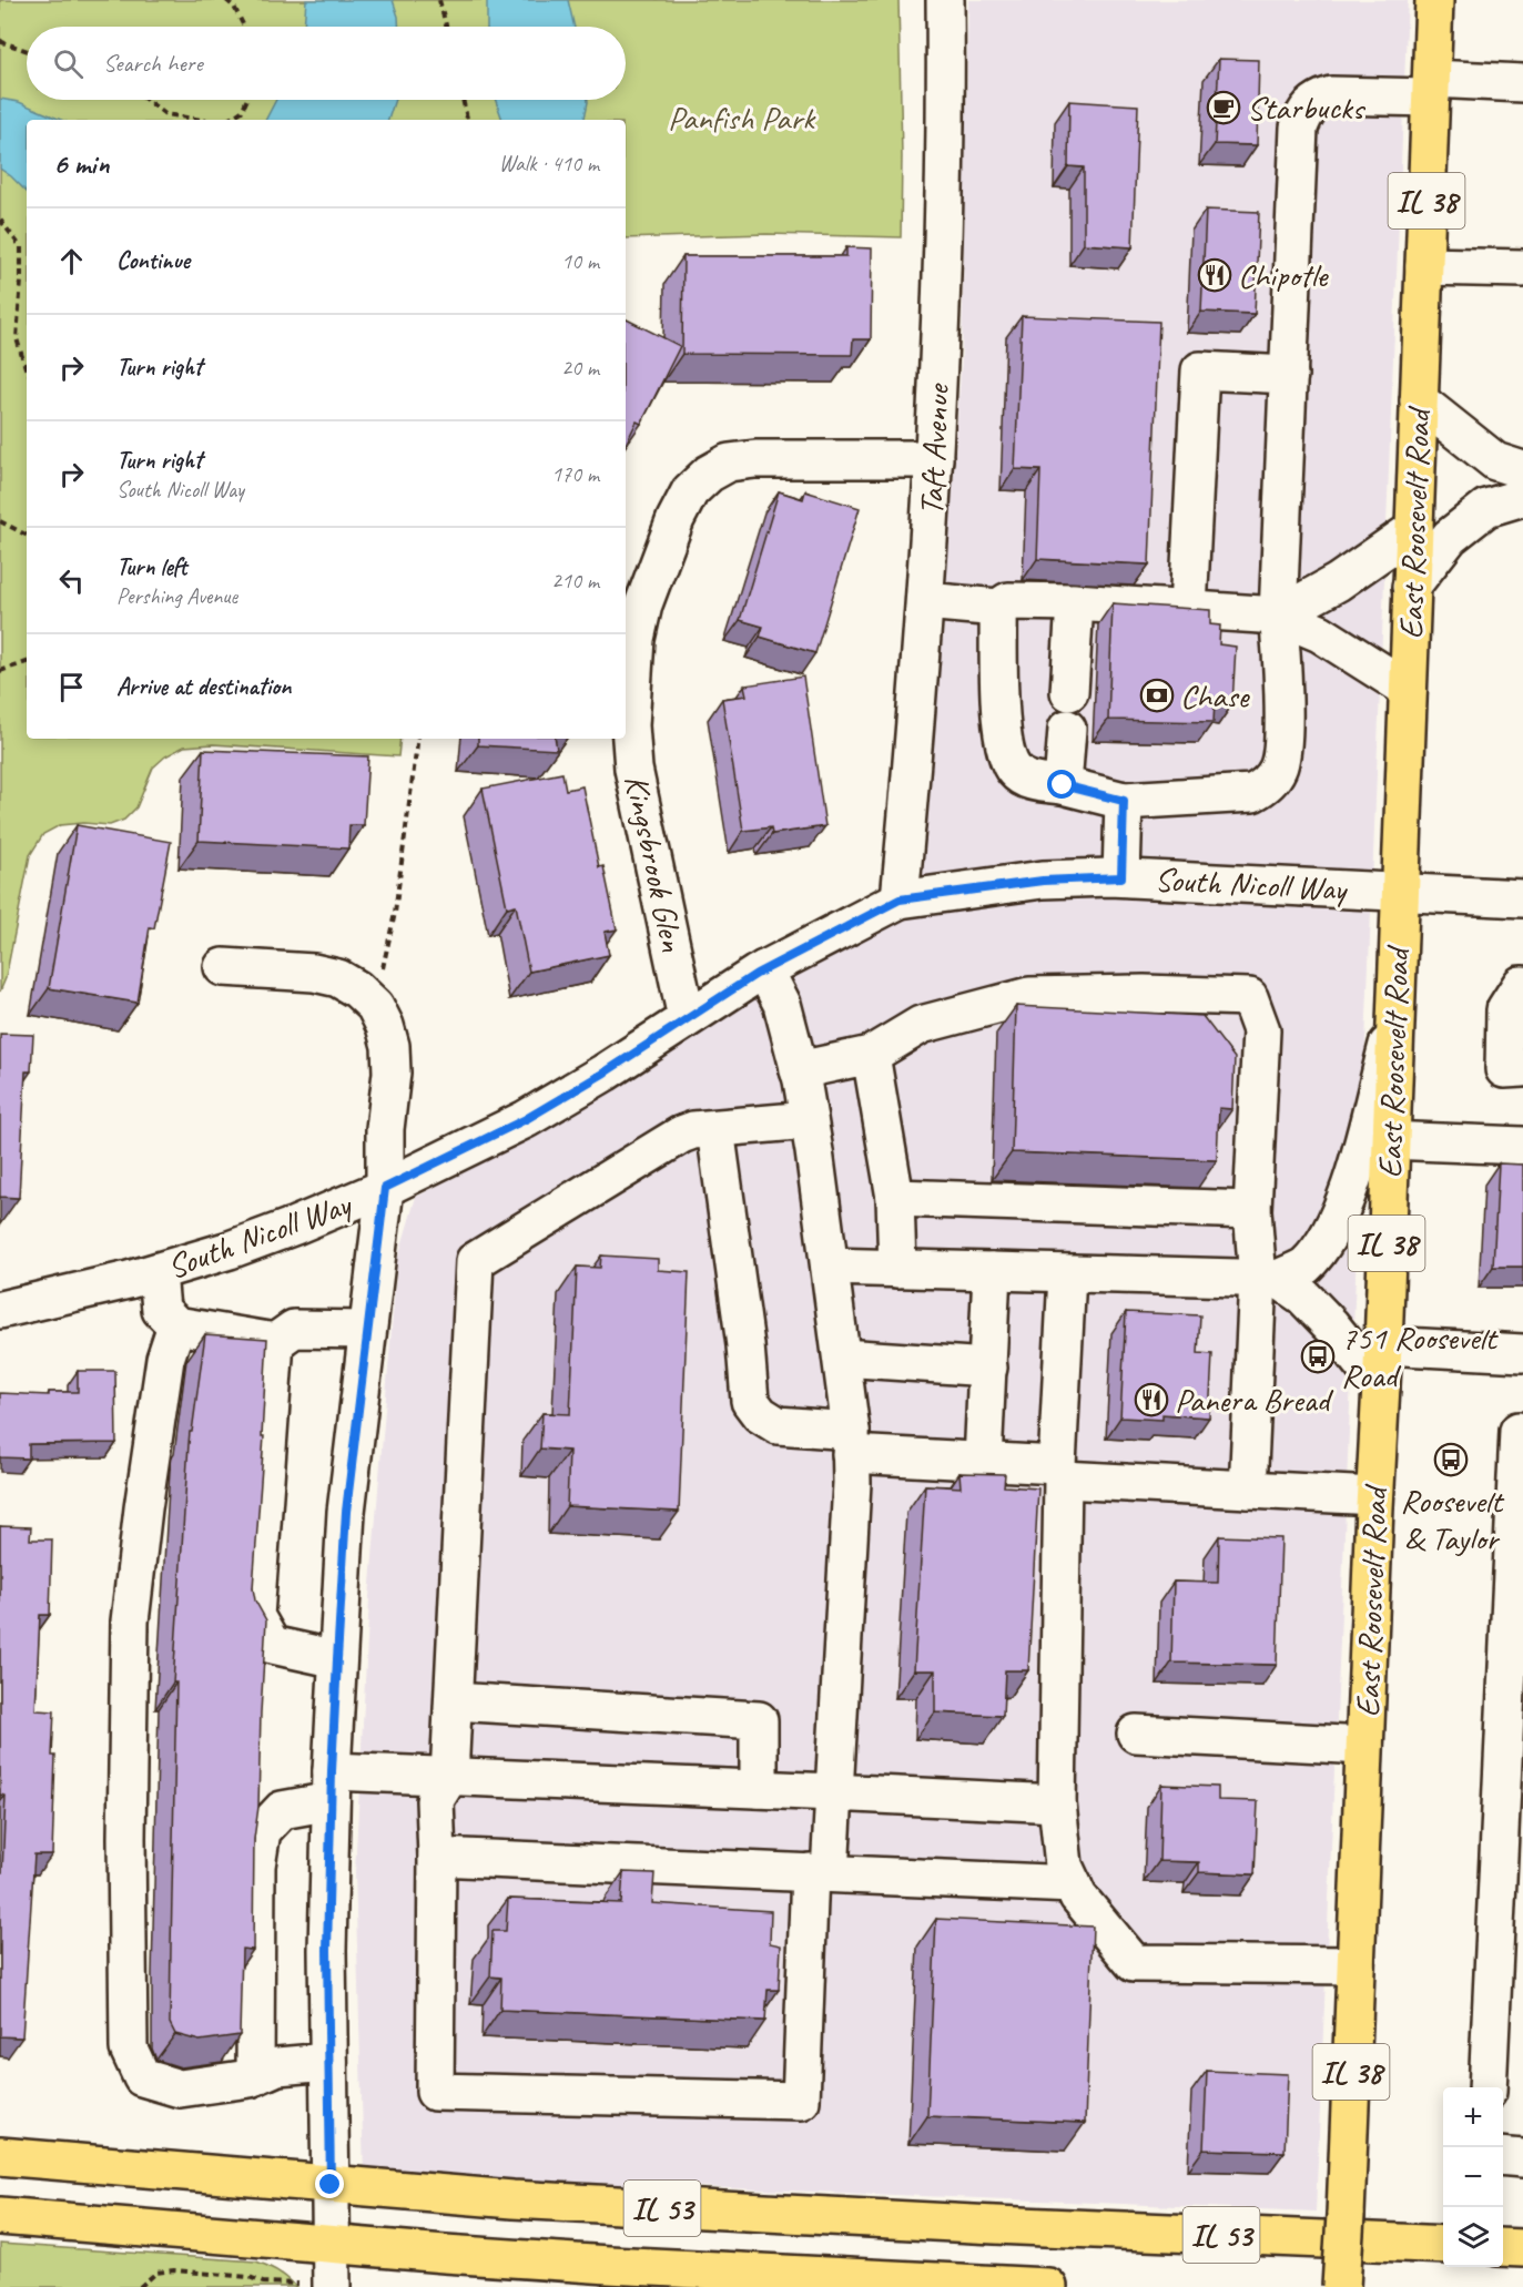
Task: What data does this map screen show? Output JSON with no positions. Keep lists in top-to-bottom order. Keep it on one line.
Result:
{"streets":{"main road":["IL 38","East Roosevelt Road","IL 53"],"street":["Taft Avenue","Kingsbrook Glen","South Nicoll Way"]},"crossings":[["Taft Avenue","Kingsbrook Glen"],["Taft Avenue","South Nicoll Way"],["East Roosevelt Road","South Nicoll Way"],["Kingsbrook Glen","South Nicoll Way"]],"parks":["Panfish Park"],"places":{"cafe":["Starbucks"],"restaurant":["Chipotle","Panera Bread"],"bank":["Chase"],"bus stop":["751 Roosevelt Road","Roosevelt & Taylor"]},"page":{"search":"Search here","heading":["6 min","Walk · 410 m"],"list":[["Continue","10 m"],["Turn right","20 m"],["Turn right","South Nicoll Way","170 m"],["Turn left","Pershing Avenue","210 m"],"Arrive at destination"],"map_buttons":["+","−"]}}
